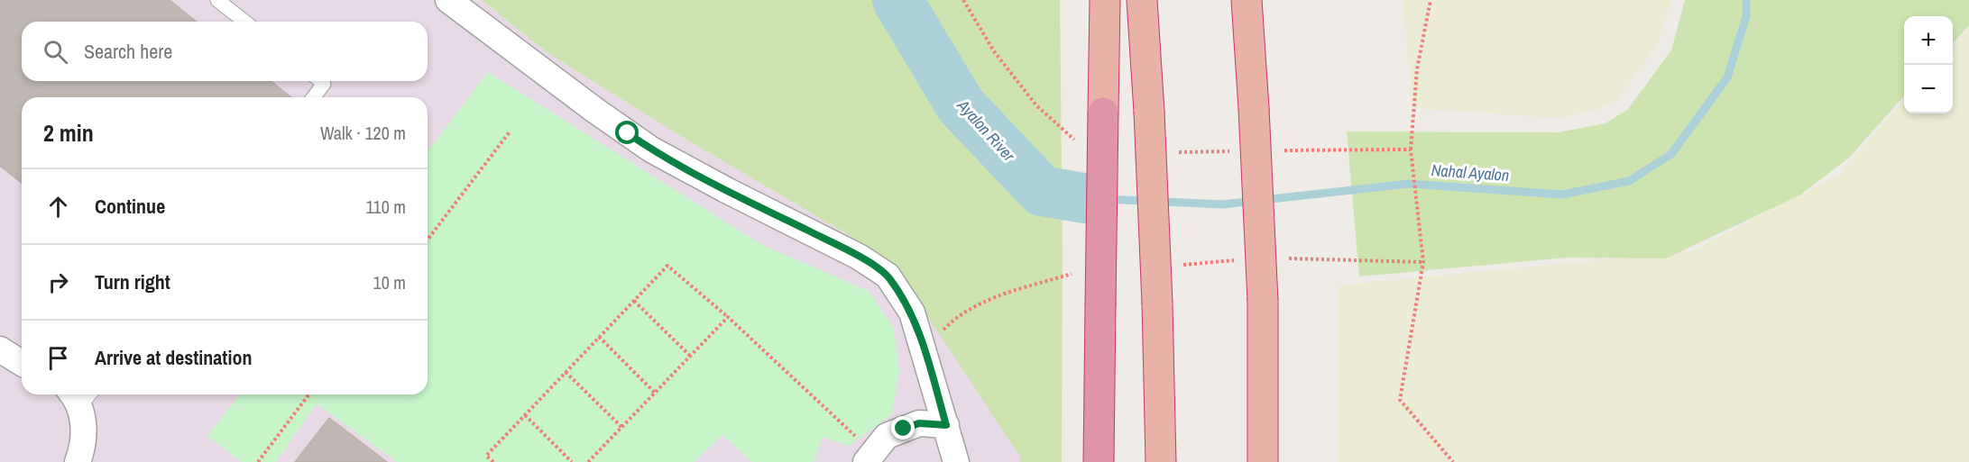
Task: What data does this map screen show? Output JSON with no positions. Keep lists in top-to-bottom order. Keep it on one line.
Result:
{"water":["Ayalon River","Nahal Ayalon"],"page":{"map_buttons":["+","−"],"search":"Search here","heading":["2 min","Walk · 120 m"],"list":[["Continue","110 m"],["Turn right","10 m"],"Arrive at destination"]}}
